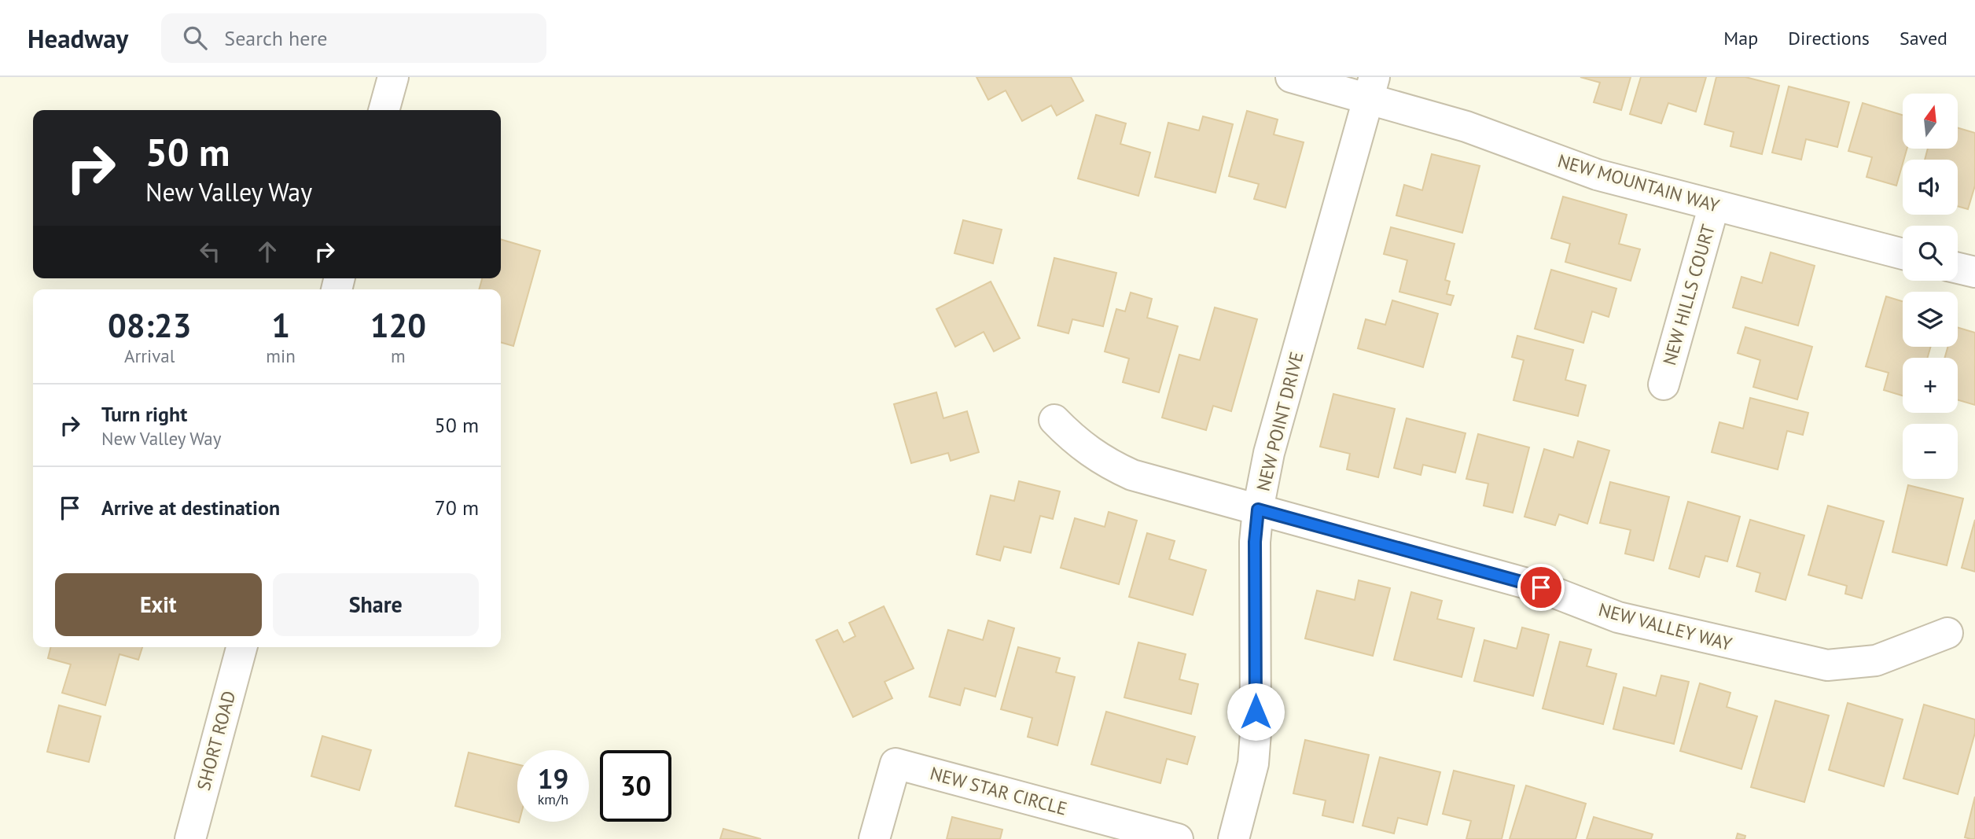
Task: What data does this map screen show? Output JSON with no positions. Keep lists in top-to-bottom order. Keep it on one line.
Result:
{"streets":{"street":["NEW MOUNTAIN WAY","NEW HILLS COURT","NEW POINT DRIVE","NEW VALLEY WAY","SHORT ROAD","NEW STAR CIRCLE"]},"crossings":[["NEW MOUNTAIN WAY","NEW HILLS COURT"],["NEW MOUNTAIN WAY","NEW POINT DRIVE"],["NEW POINT DRIVE","NEW VALLEY WAY"]],"north":"top","page":{"header":"Headway","search":"Search here","nav":["Map","Directions","Saved"],"map_buttons":["+","−"],"turn":["50 m","New Valley Way"],"eta":["08:23","Arrival","1","min","120","m"],"list":[{"name":"Turn right","note":"New Valley Way","value":"50 m"},{"name":"Arrive at destination","value":"70 m"}],"buttons":["Exit","Share"],"speed":"19 km/h","limit":"30"}}
